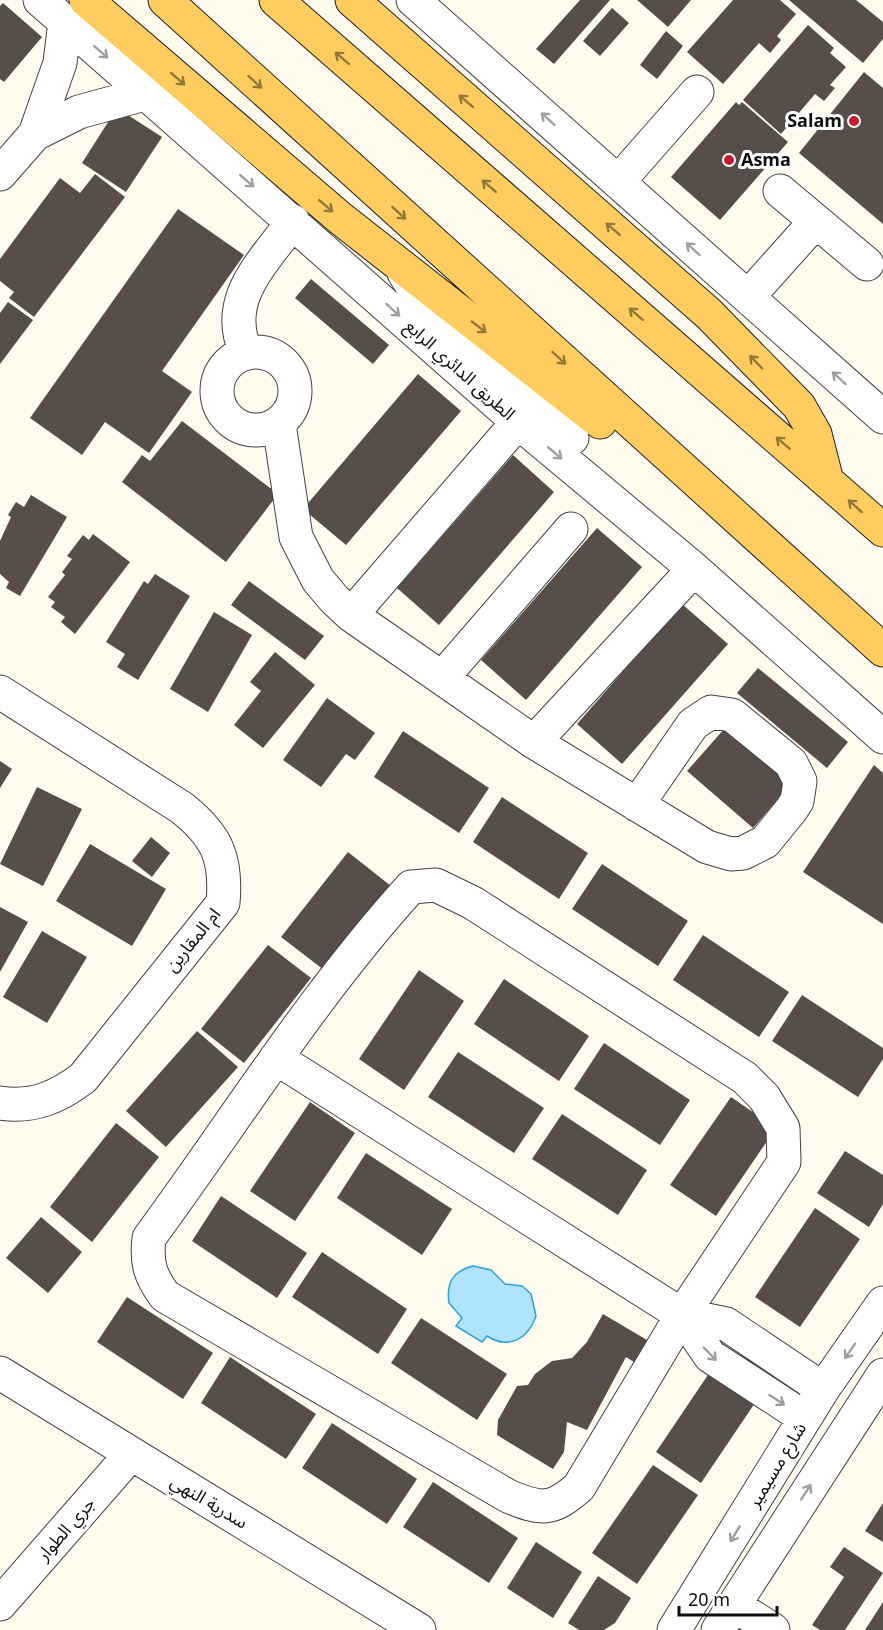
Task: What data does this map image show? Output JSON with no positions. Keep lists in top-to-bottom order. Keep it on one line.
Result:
{"streets":{"street":["الطريق الدائري الرابع","ام المقارين","شارع مسيمير","سدرية النهي","جري الطوار"]},"crossings":[["سدرية النهي","جري الطوار"]],"places":["Salam","Asma"],"scale_bar":"20 m"}
